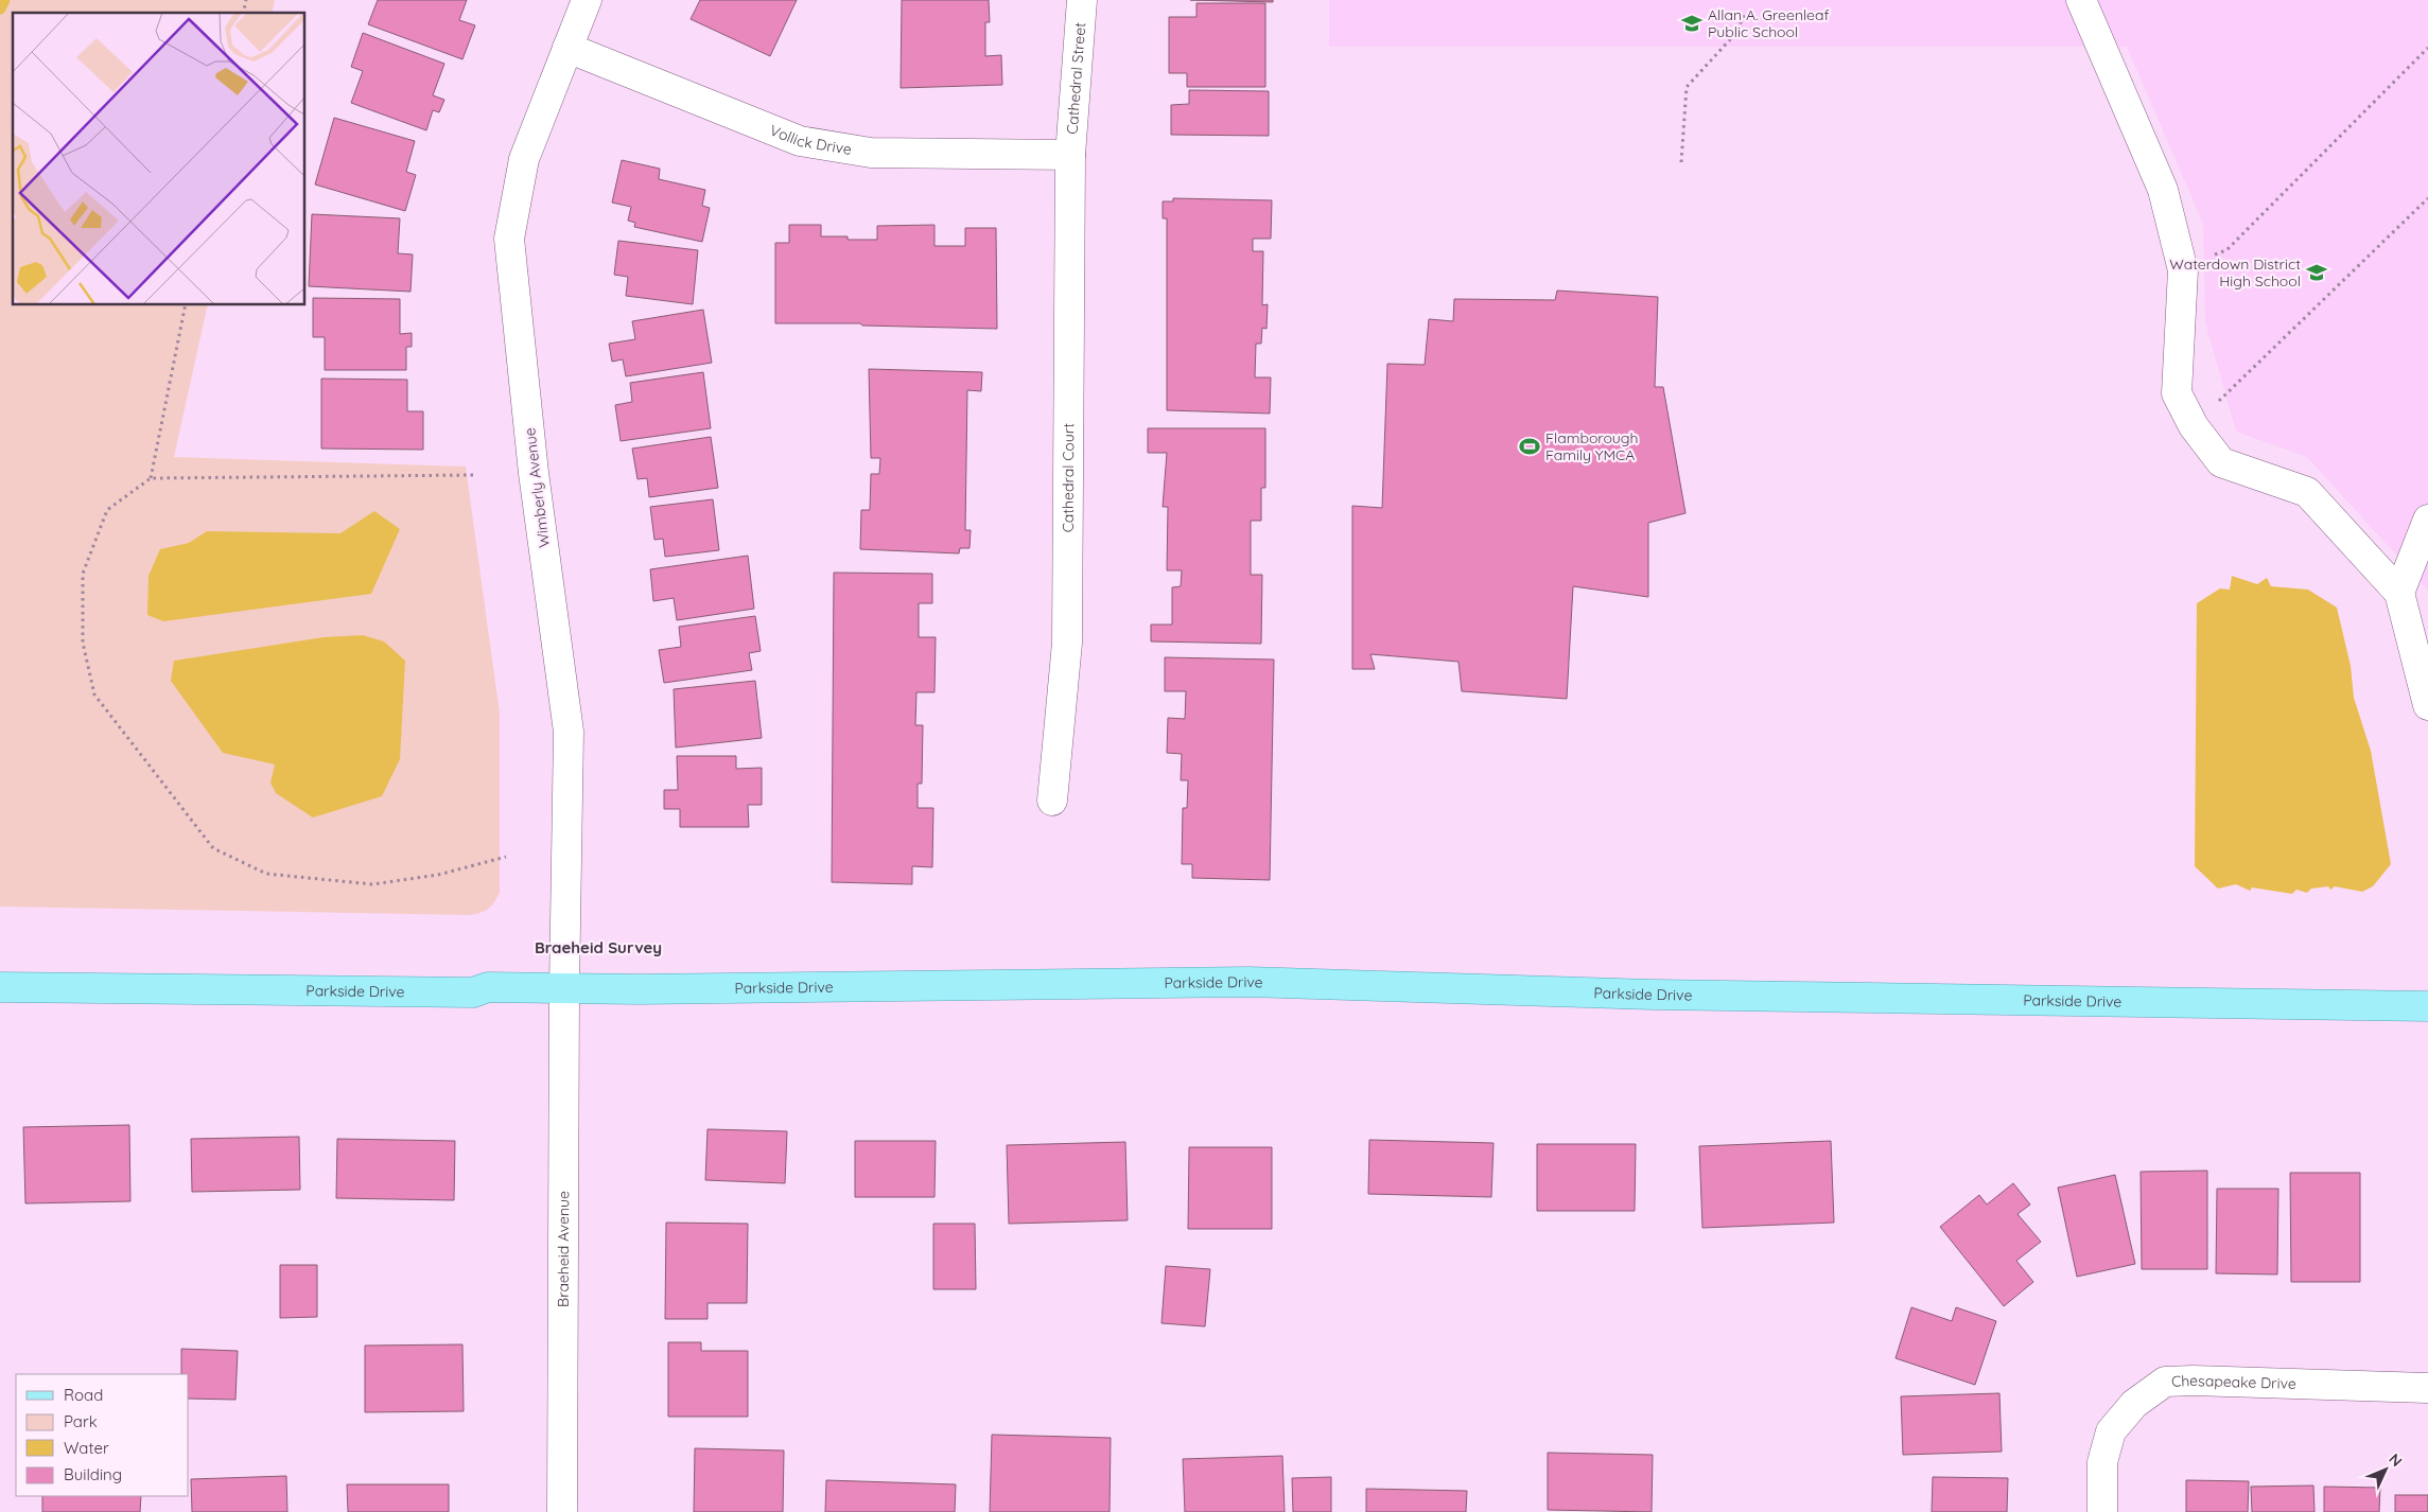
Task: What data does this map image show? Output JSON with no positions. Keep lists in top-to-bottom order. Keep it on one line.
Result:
{"streets":{"main road":["Parkside Drive"],"street":["Cathedral Street","Vollick Drive","Cathedral Court","Wimberly Avenue","Braeheid Avenue","Chesapeake Drive"]},"crossings":[["Cathedral Street","Vollick Drive"],["Cathedral Street","Cathedral Court"],["Vollick Drive","Cathedral Court"],["Vollick Drive","Wimberly Avenue"],["Wimberly Avenue","Parkside Drive"],["Wimberly Avenue","Braeheid Avenue"],["Parkside Drive","Braeheid Avenue"]],"districts":["Braeheid Survey"],"places":{"school or university":["Allan A. Greenleaf Public School","Waterdown District High School"],"sports":["Flamborough Family YMCA"]},"legend":["Road","Park","Water","Building"],"north":"top right"}
